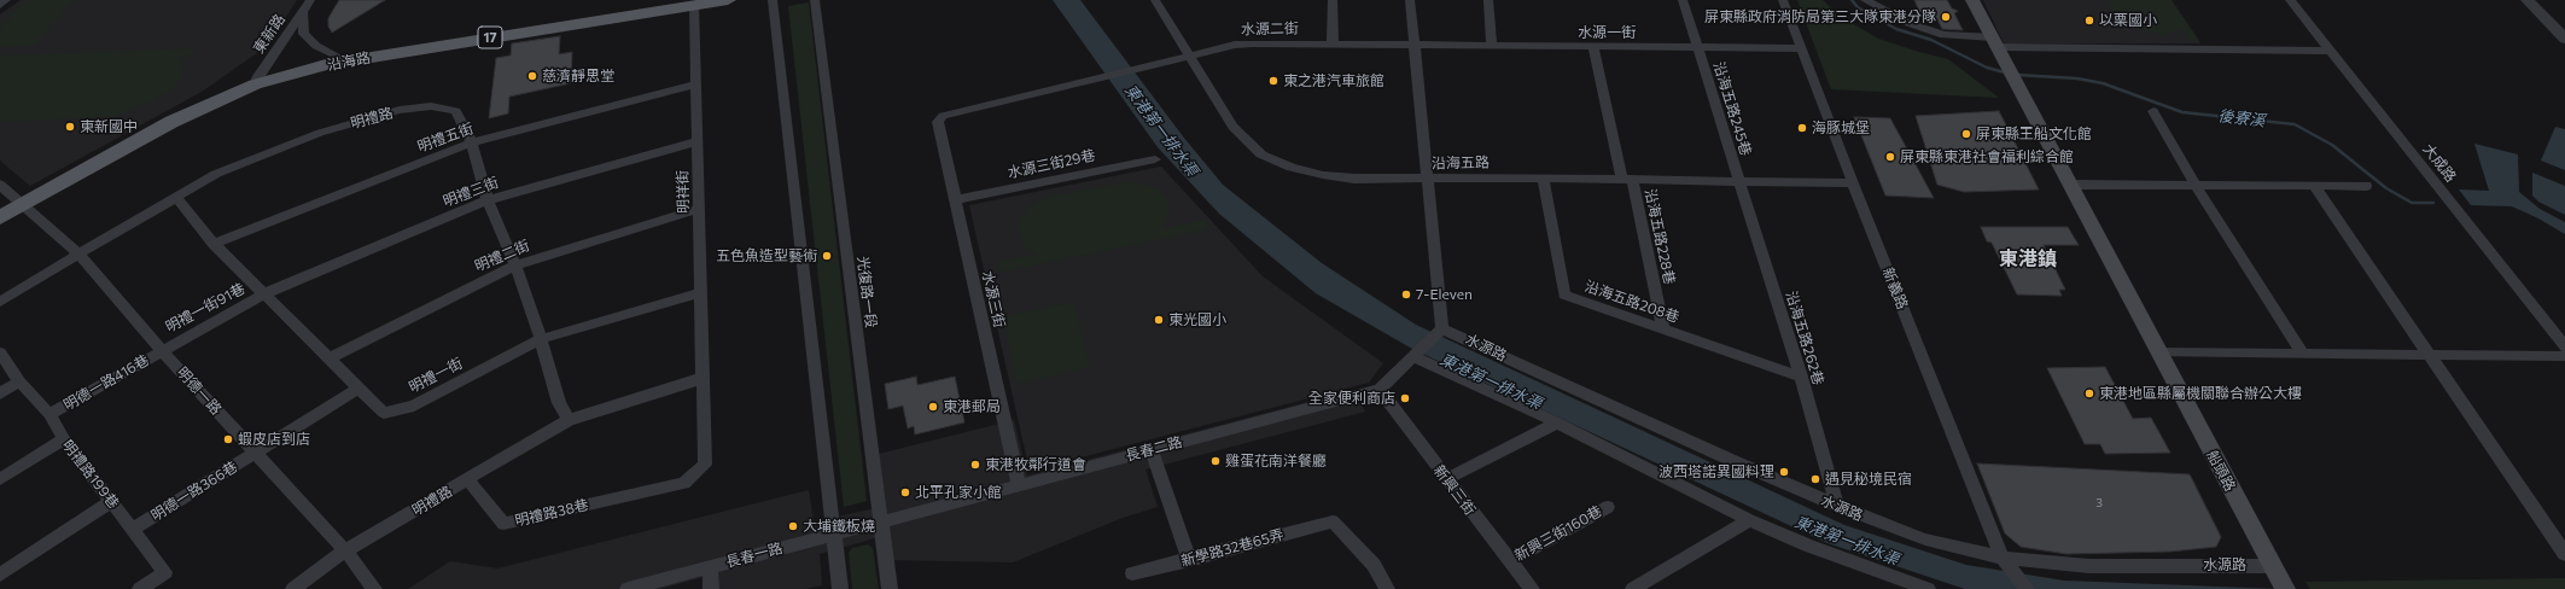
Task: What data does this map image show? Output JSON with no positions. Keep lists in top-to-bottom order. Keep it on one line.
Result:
{"streets":{"main road":["17","沿海路","船頭路"],"street":["水源二街","水源一街","東新路","沿海五路245巷","明禮路","明禮五街","沿海五路","大成路","水源三街29巷","明禮三街","明祥街","沿海五路228巷","明禮二街","新義路","光復路一段","水源三街","沿海五路208巷","明禮一街91巷","沿海五路262巷","水源路","明禮一街","明德一路416巷","明德一路","長春二路","明禮路199巷","新興三街","明德一路366巷","明禮路38巷","新興三街160巷","新學路32巷65弄","長春一路"]},"crossings":[["水源二街","水源一街"],["水源二街","沿海五路"],["水源二街","水源三街"],["水源一街","沿海五路245巷"],["水源一街","沿海五路228巷"],["水源一街","新義路"],["東新路","沿海路"],["沿海路","明祥街"],["沿海路","明德一路"],["沿海五路245巷","沿海五路"],["沿海五路245巷","沿海五路262巷"],["明禮路","明禮五街"],["明禮路","明禮三街"],["明禮路","明祥街"],["明禮路","明禮二街"],["明禮路","明禮一街"],["明禮路","明德一路"],["明禮路","明禮路38巷"],["明禮五街","明祥街"],["明禮五街","明禮一街"],["沿海五路","沿海五路228巷"],["沿海五路","新義路"],["沿海五路","沿海五路208巷"],["沿海五路","沿海五路262巷"],["水源三街29巷","水源三街"],["明禮三街","明祥街"],["明禮三街","明禮一街91巷"],["明禮三街","明禮一街"],["明祥街","明禮二街"],["明祥街","明禮一街"],["明祥街","明禮路38巷"],["沿海五路228巷","沿海五路208巷"],["明禮二街","明禮一街"],["新義路","水源路"],["光復路一段","長春二路"],["光復路一段","長春一路"],["水源三街","長春二路"],["沿海五路208巷","沿海五路262巷"],["明禮一街91巷","明禮一街"],["明禮一街91巷","明德一路416巷"],["明禮一街91巷","明德一路"],["沿海五路262巷","水源路"],["水源路","長春二路"],["水源路","船頭路"],["明禮一街","明德一路366巷"],["明德一路416巷","明德一路"],["明德一路416巷","明禮路199巷"],["明德一路","明德一路366巷"],["長春二路","新興三街"],["長春二路","長春一路"],["明禮路199巷","明德一路366巷"],["新興三街","新興三街160巷"]],"districts":["東港鎮"],"water":["後寮溪","東港第一排水渠"],"places":["屏東縣政府消防局第三大隊東港分隊","以栗國小","慈濟靜思堂","東之港汽車旅館","東新國中","海豚城堡","屏東縣王船文化館","屏東縣東港社會福利綜合館","五色魚造型藝術","7-Eleven","東光國小","東港地區縣屬機關聯合辦公大樓","全家便利商店","東港郵局","蝦皮店到店","雞蛋花南洋餐廳","東港牧鄰行道會","波西塔諾異國料理","遇見秘境民宿","北平孔家小館","大埔鐵板燒"],"house_numbers":["3"]}
